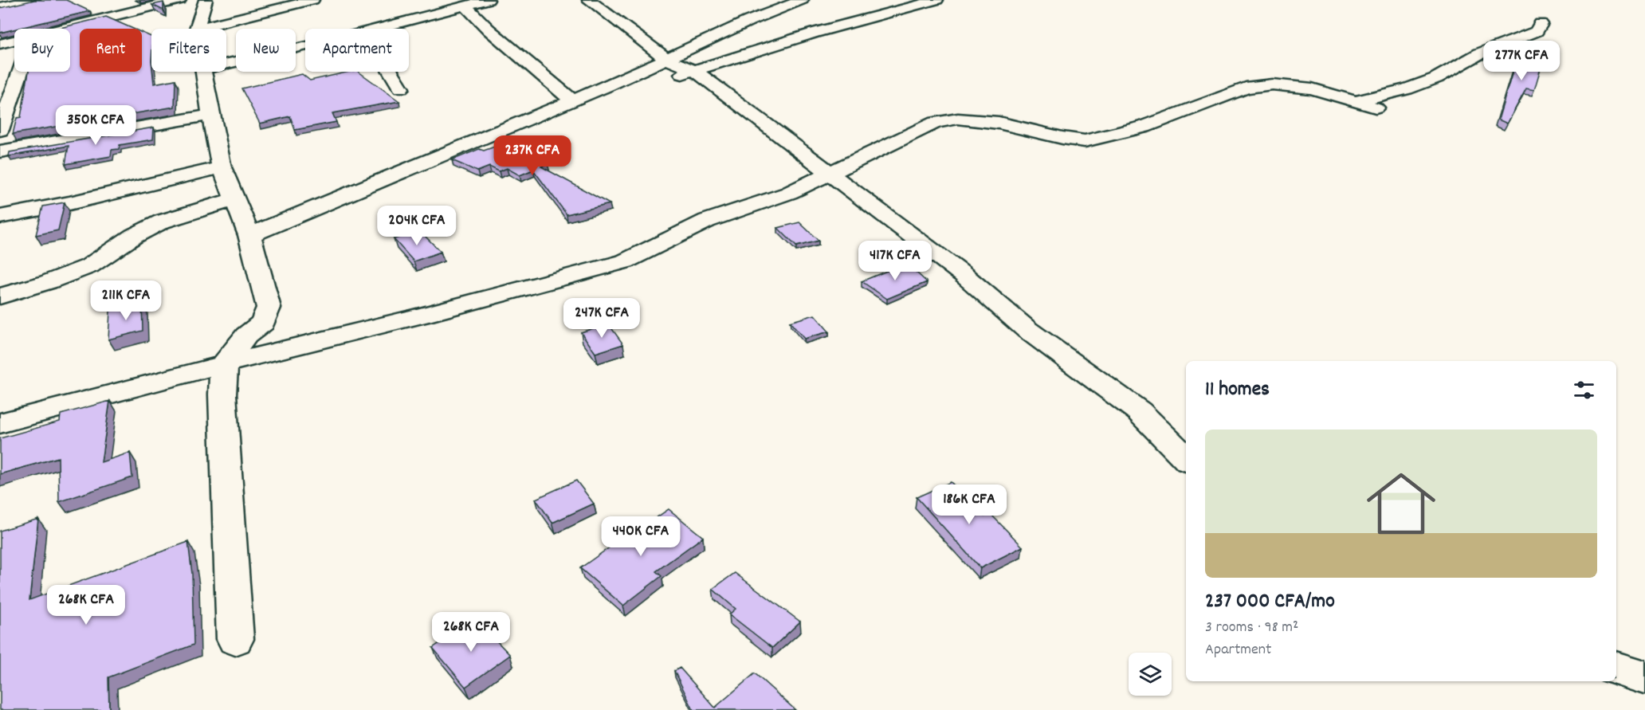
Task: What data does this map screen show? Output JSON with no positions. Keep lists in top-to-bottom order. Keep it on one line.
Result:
{"page":{"chip":["Buy","Rent","Filters","New","Apartment"],"price":["277K CFA","350K CFA","237K CFA","204K CFA","417K CFA","211K CFA","247K CFA","186K CFA","440K CFA","268K CFA","268K CFA"],"heading":"11 homes","list":[{"name":"237 000 CFA/mo","note":"3 rooms · 98 m² · Apartment"}]}}
